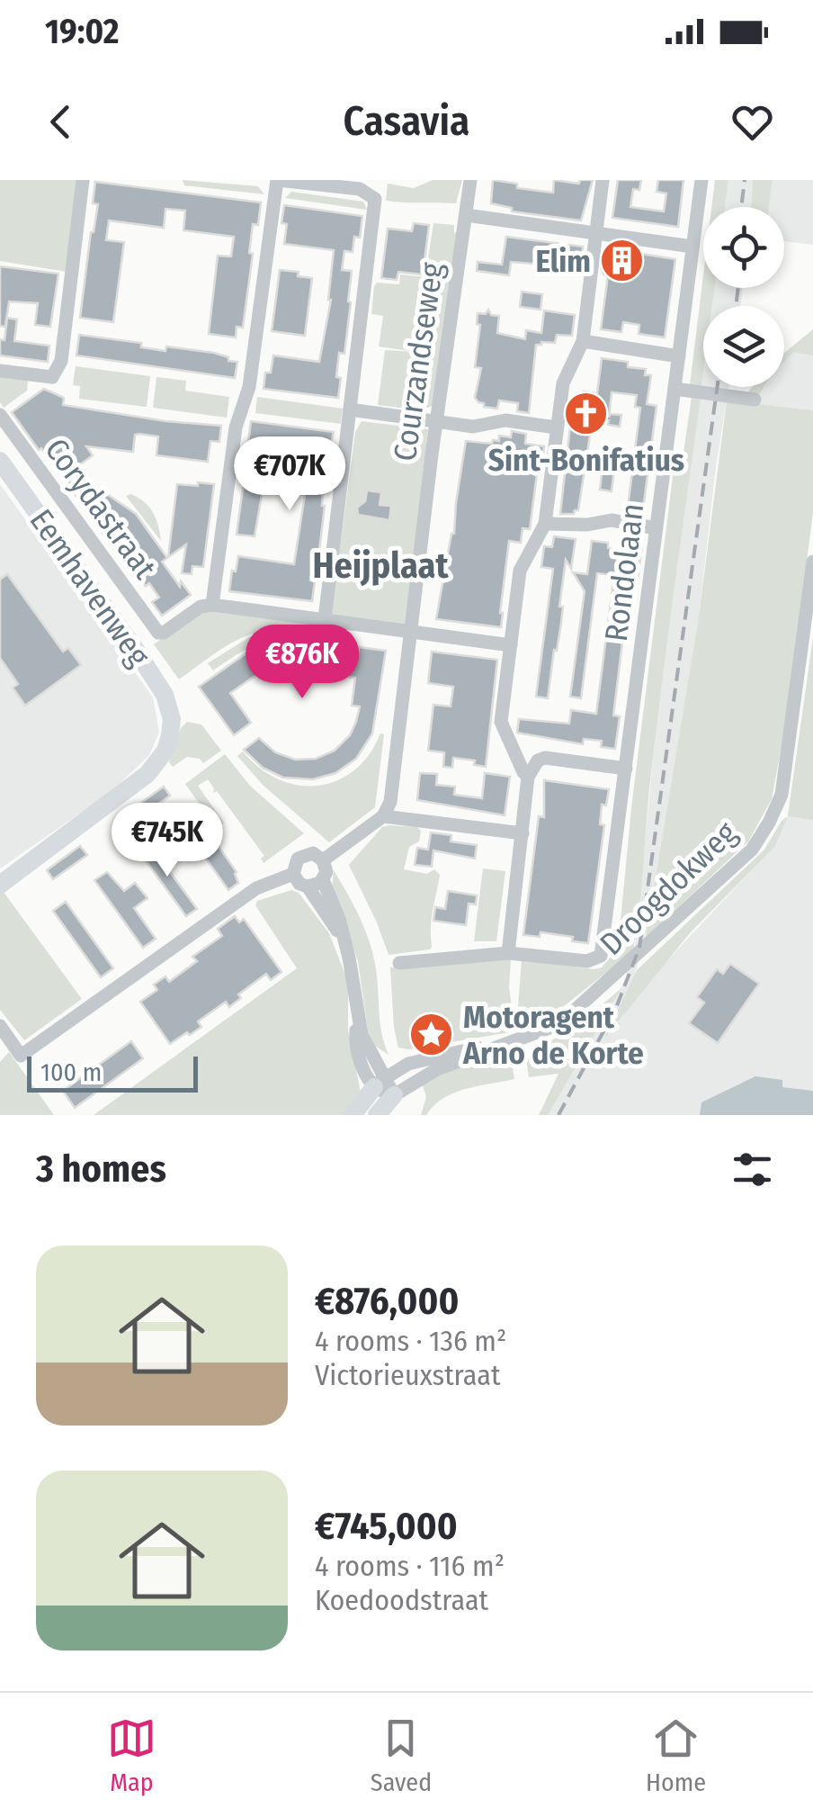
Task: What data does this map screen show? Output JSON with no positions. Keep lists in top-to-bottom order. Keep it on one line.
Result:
{"streets":{"street":["Courzandseweg","Corydastraat","Rondolaan","Eemhavenweg","Droogdokweg"]},"districts":["Heijplaat"],"places":{"building":["Elim"],"church":["Sint-Bonifatius"],"place":["Motoragent Arno de Korte"]},"scale_bar":"100 m","page":{"status":"19:02","header":"Casavia","price":["€707K","€876K","€745K"],"scale":"100 m","heading":"3 homes","list":[{"name":"€876,000","note":"4 rooms · 136 m² · Victorieuxstraat"},{"name":"€745,000","note":"4 rooms · 116 m² · Koedoodstraat"}],"tabs":["Map","Saved","Home"]}}
